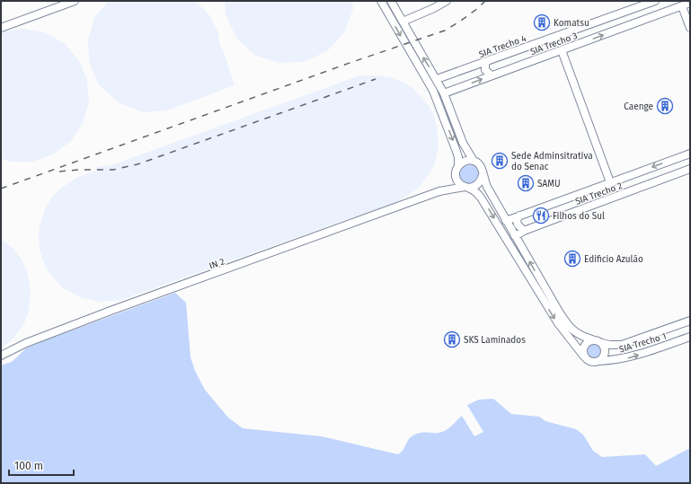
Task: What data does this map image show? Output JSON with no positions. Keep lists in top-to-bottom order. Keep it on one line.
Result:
{"streets":{"main road":["SIA Trecho 3","SIA Trecho 4","SIA Trecho 2","IN 2","SIA Trecho 1"]},"one_way":["SIA Trecho 3"],"places":{"building":["Komatsu","Caenge","Sede Adminsitrativa do Senac","SAMU","Edificio Azulão","SKS Laminados"],"restaurant":["Filhos do Sul"]},"scale_bar":"100 m"}
